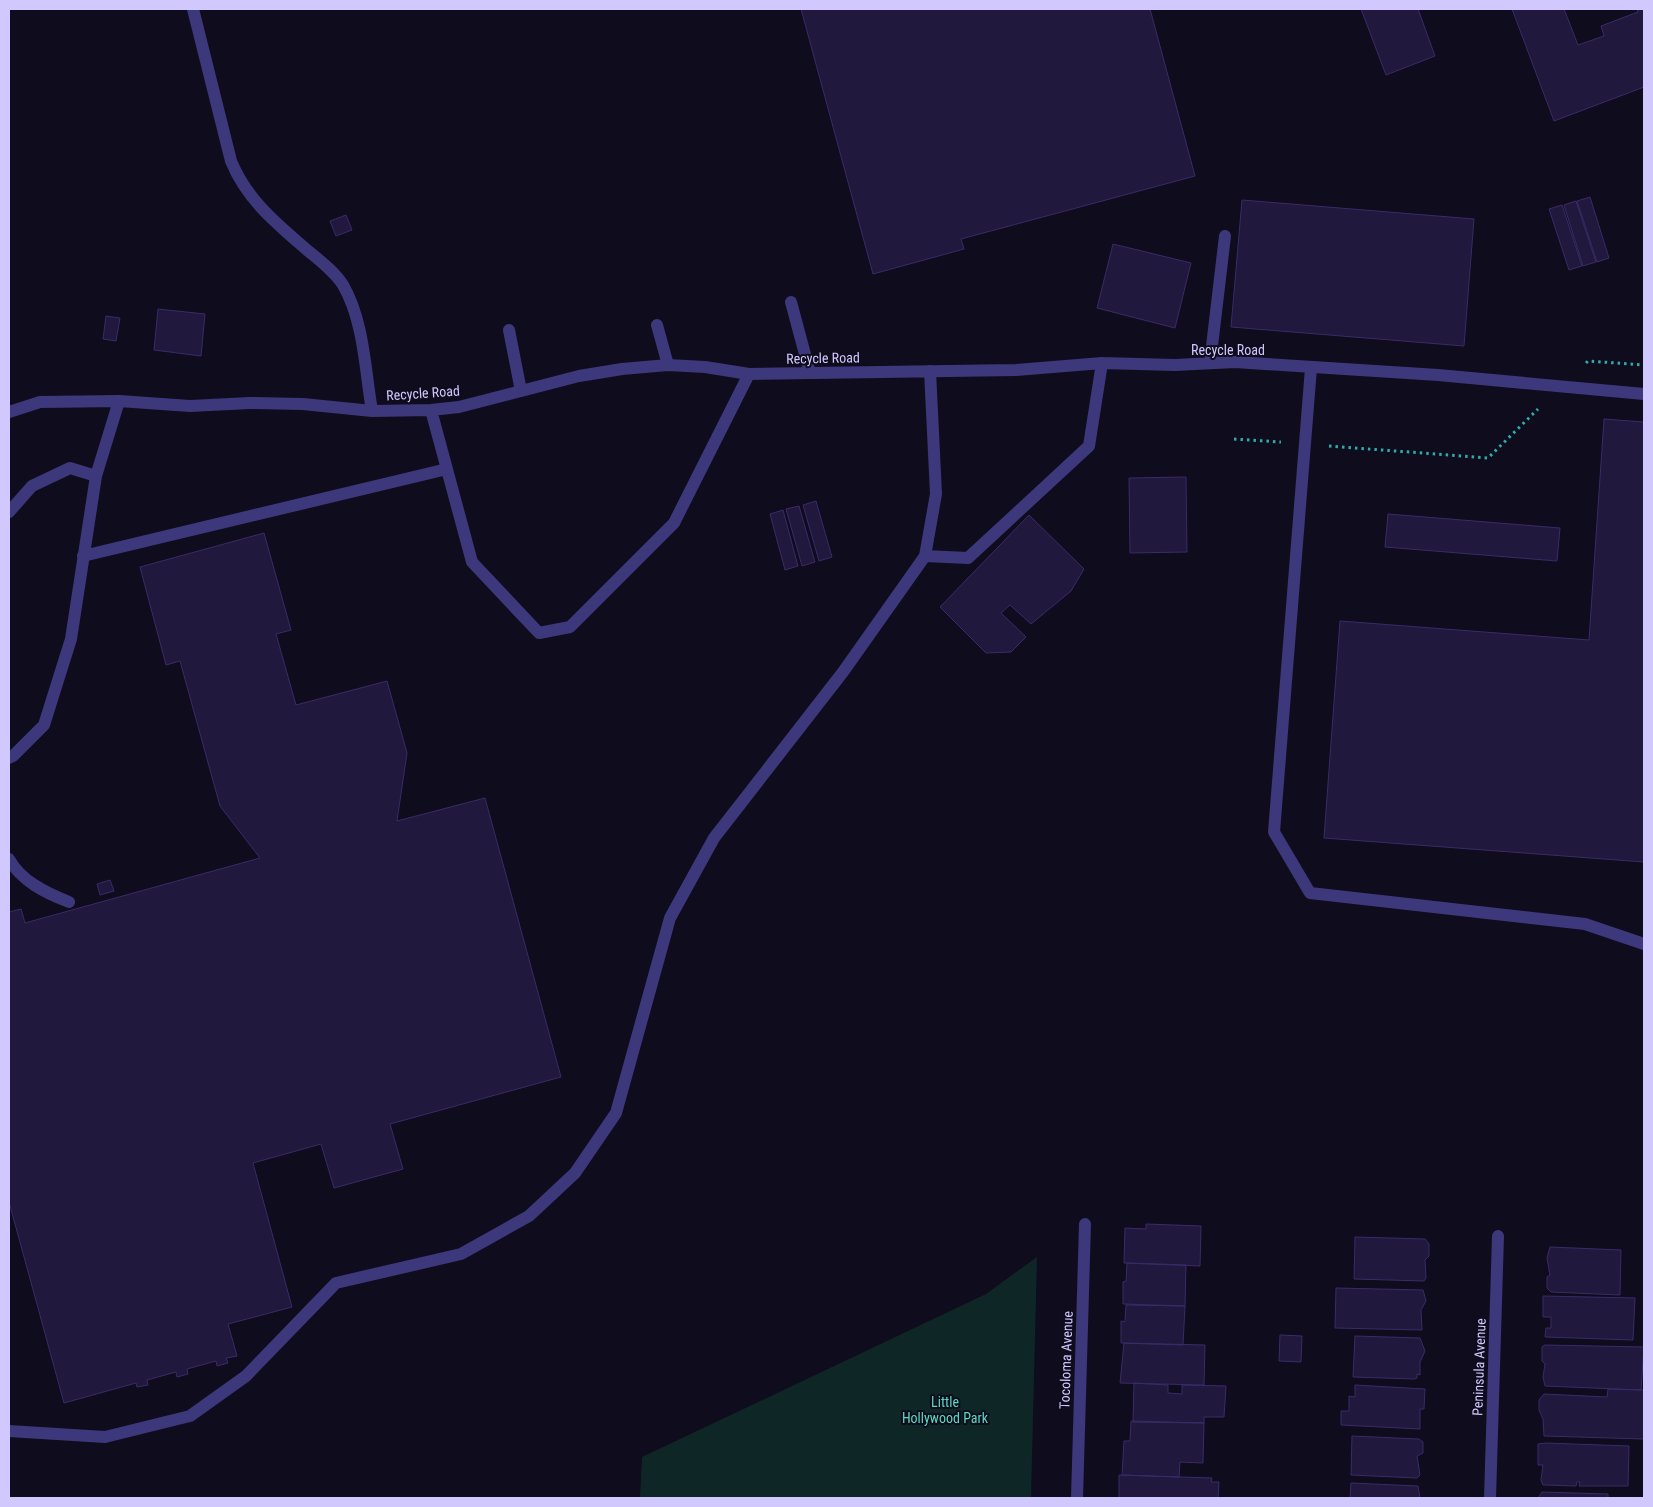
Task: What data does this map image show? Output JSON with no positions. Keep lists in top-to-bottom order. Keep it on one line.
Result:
{"streets":{"street":["Recycle Road","Tocoloma Avenue","Peninsula Avenue"]},"parks":["Little Hollywood Park"]}
